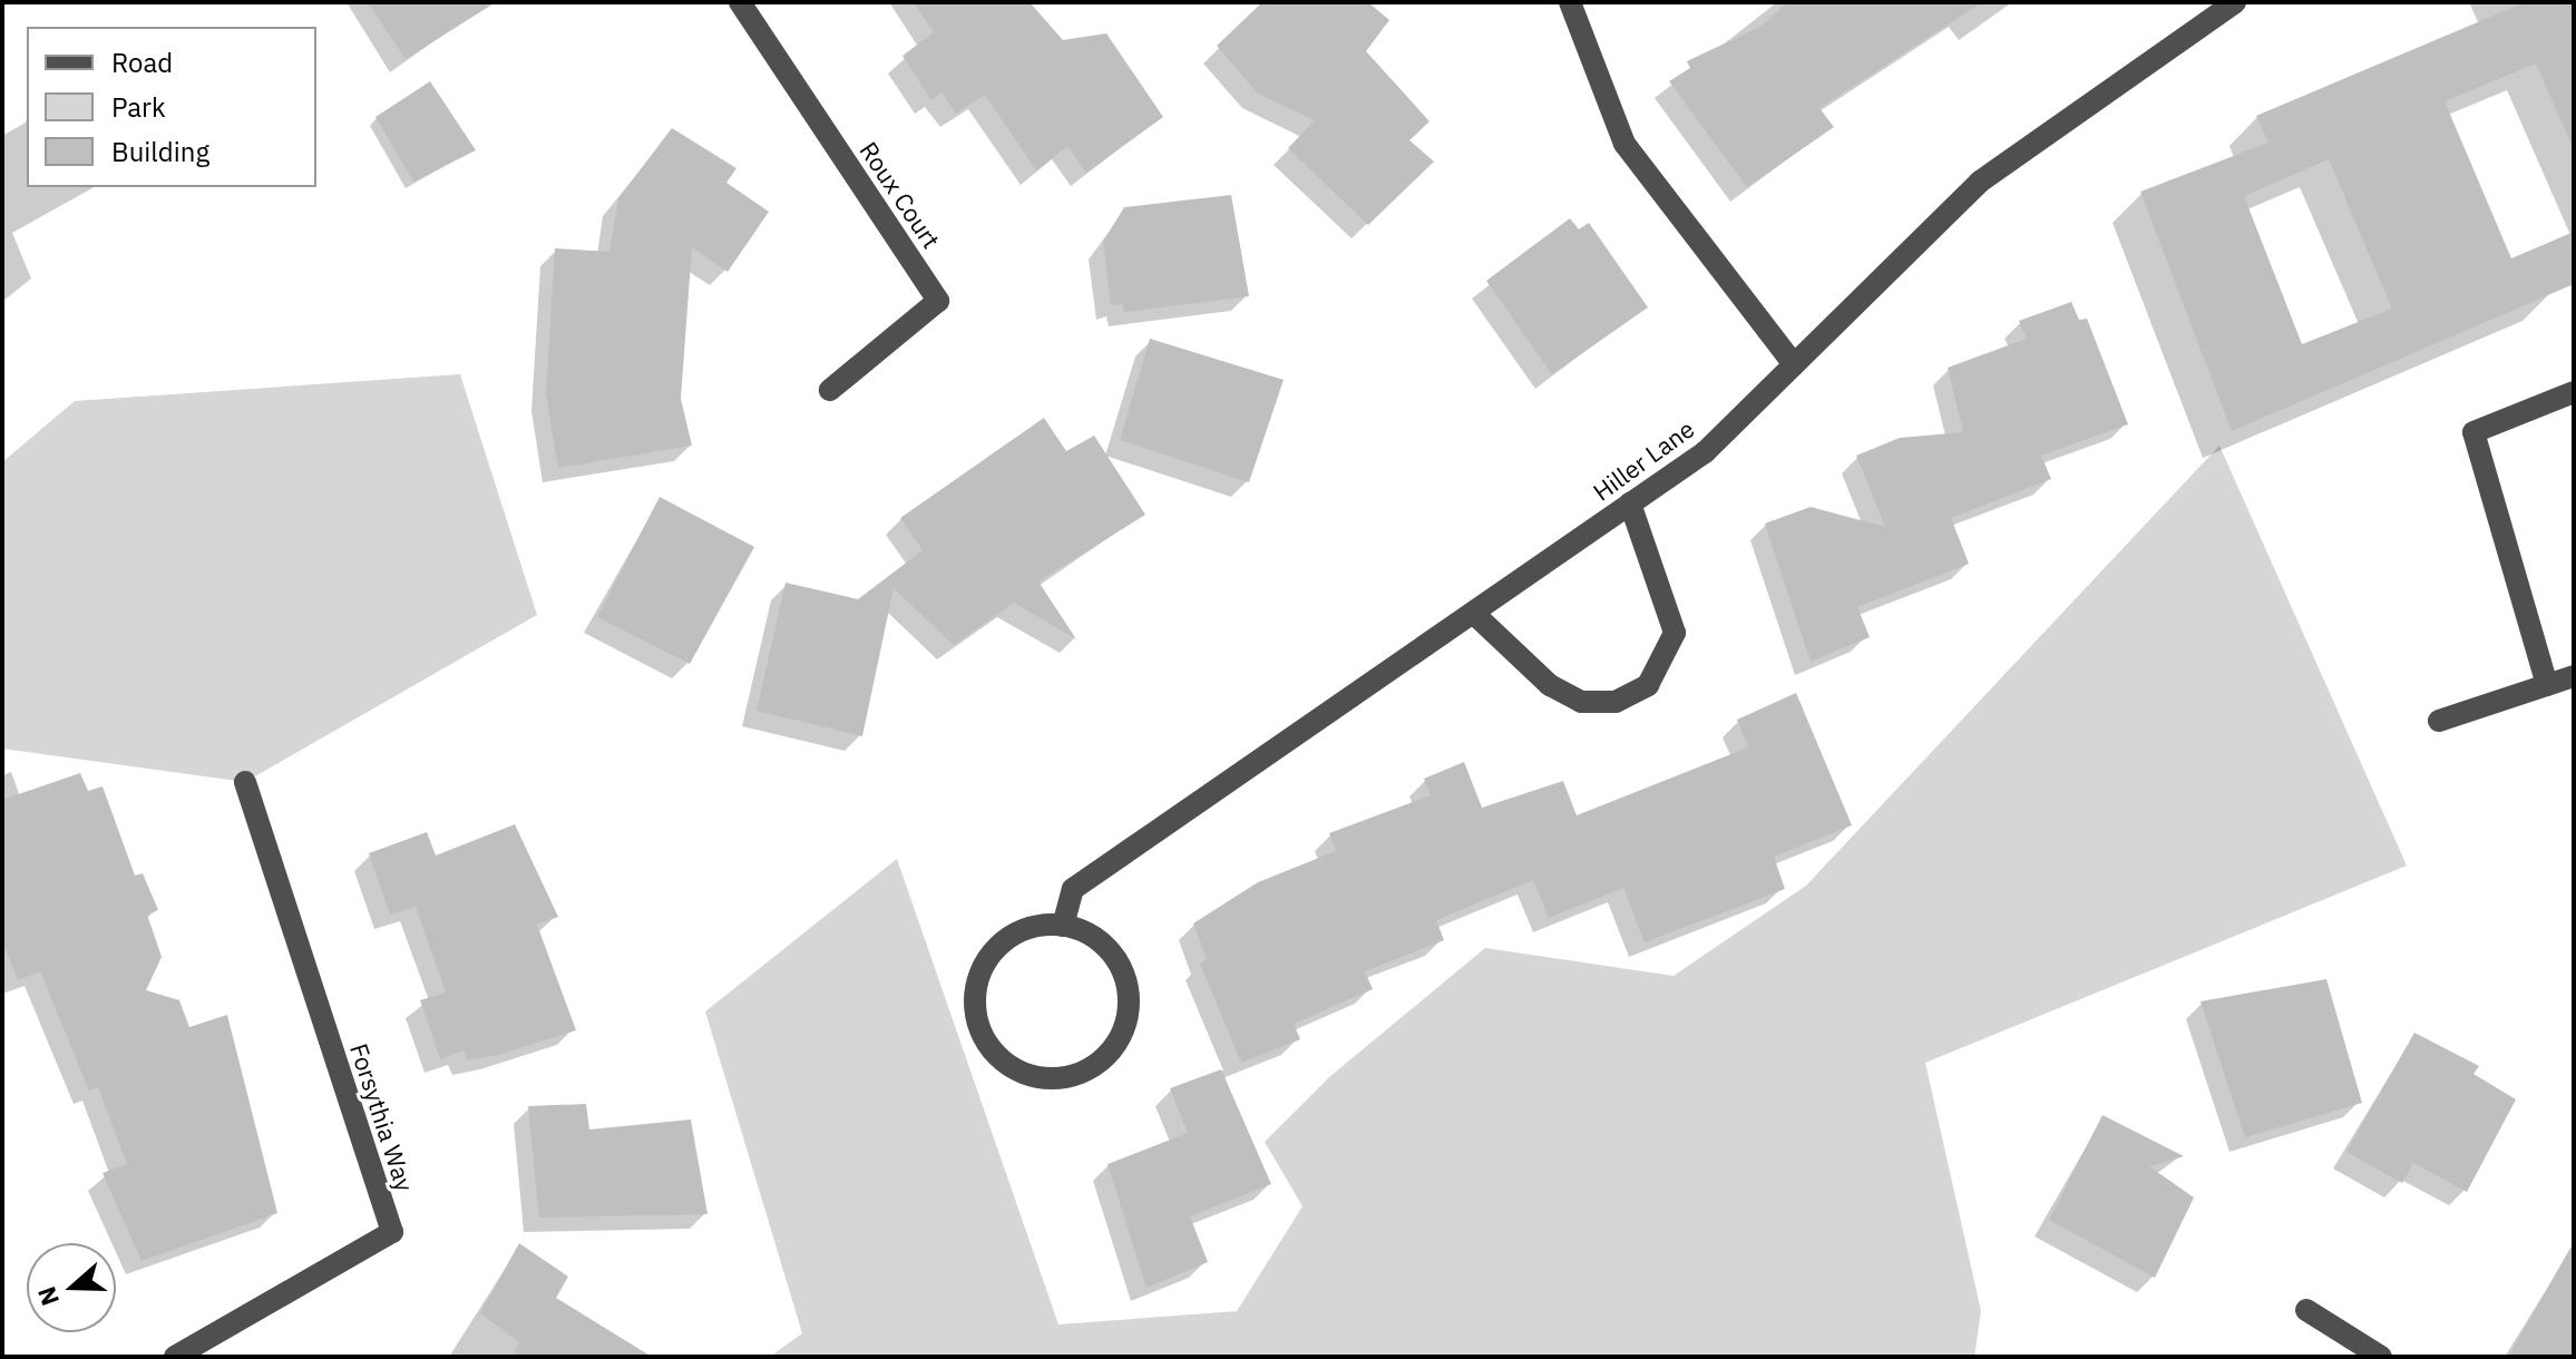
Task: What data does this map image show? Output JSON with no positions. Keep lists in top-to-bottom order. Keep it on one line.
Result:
{"streets":{"street":["Roux Court","Hiller Lane","Forsythia Way"]},"legend":["Road","Park","Building"],"north":"left"}
